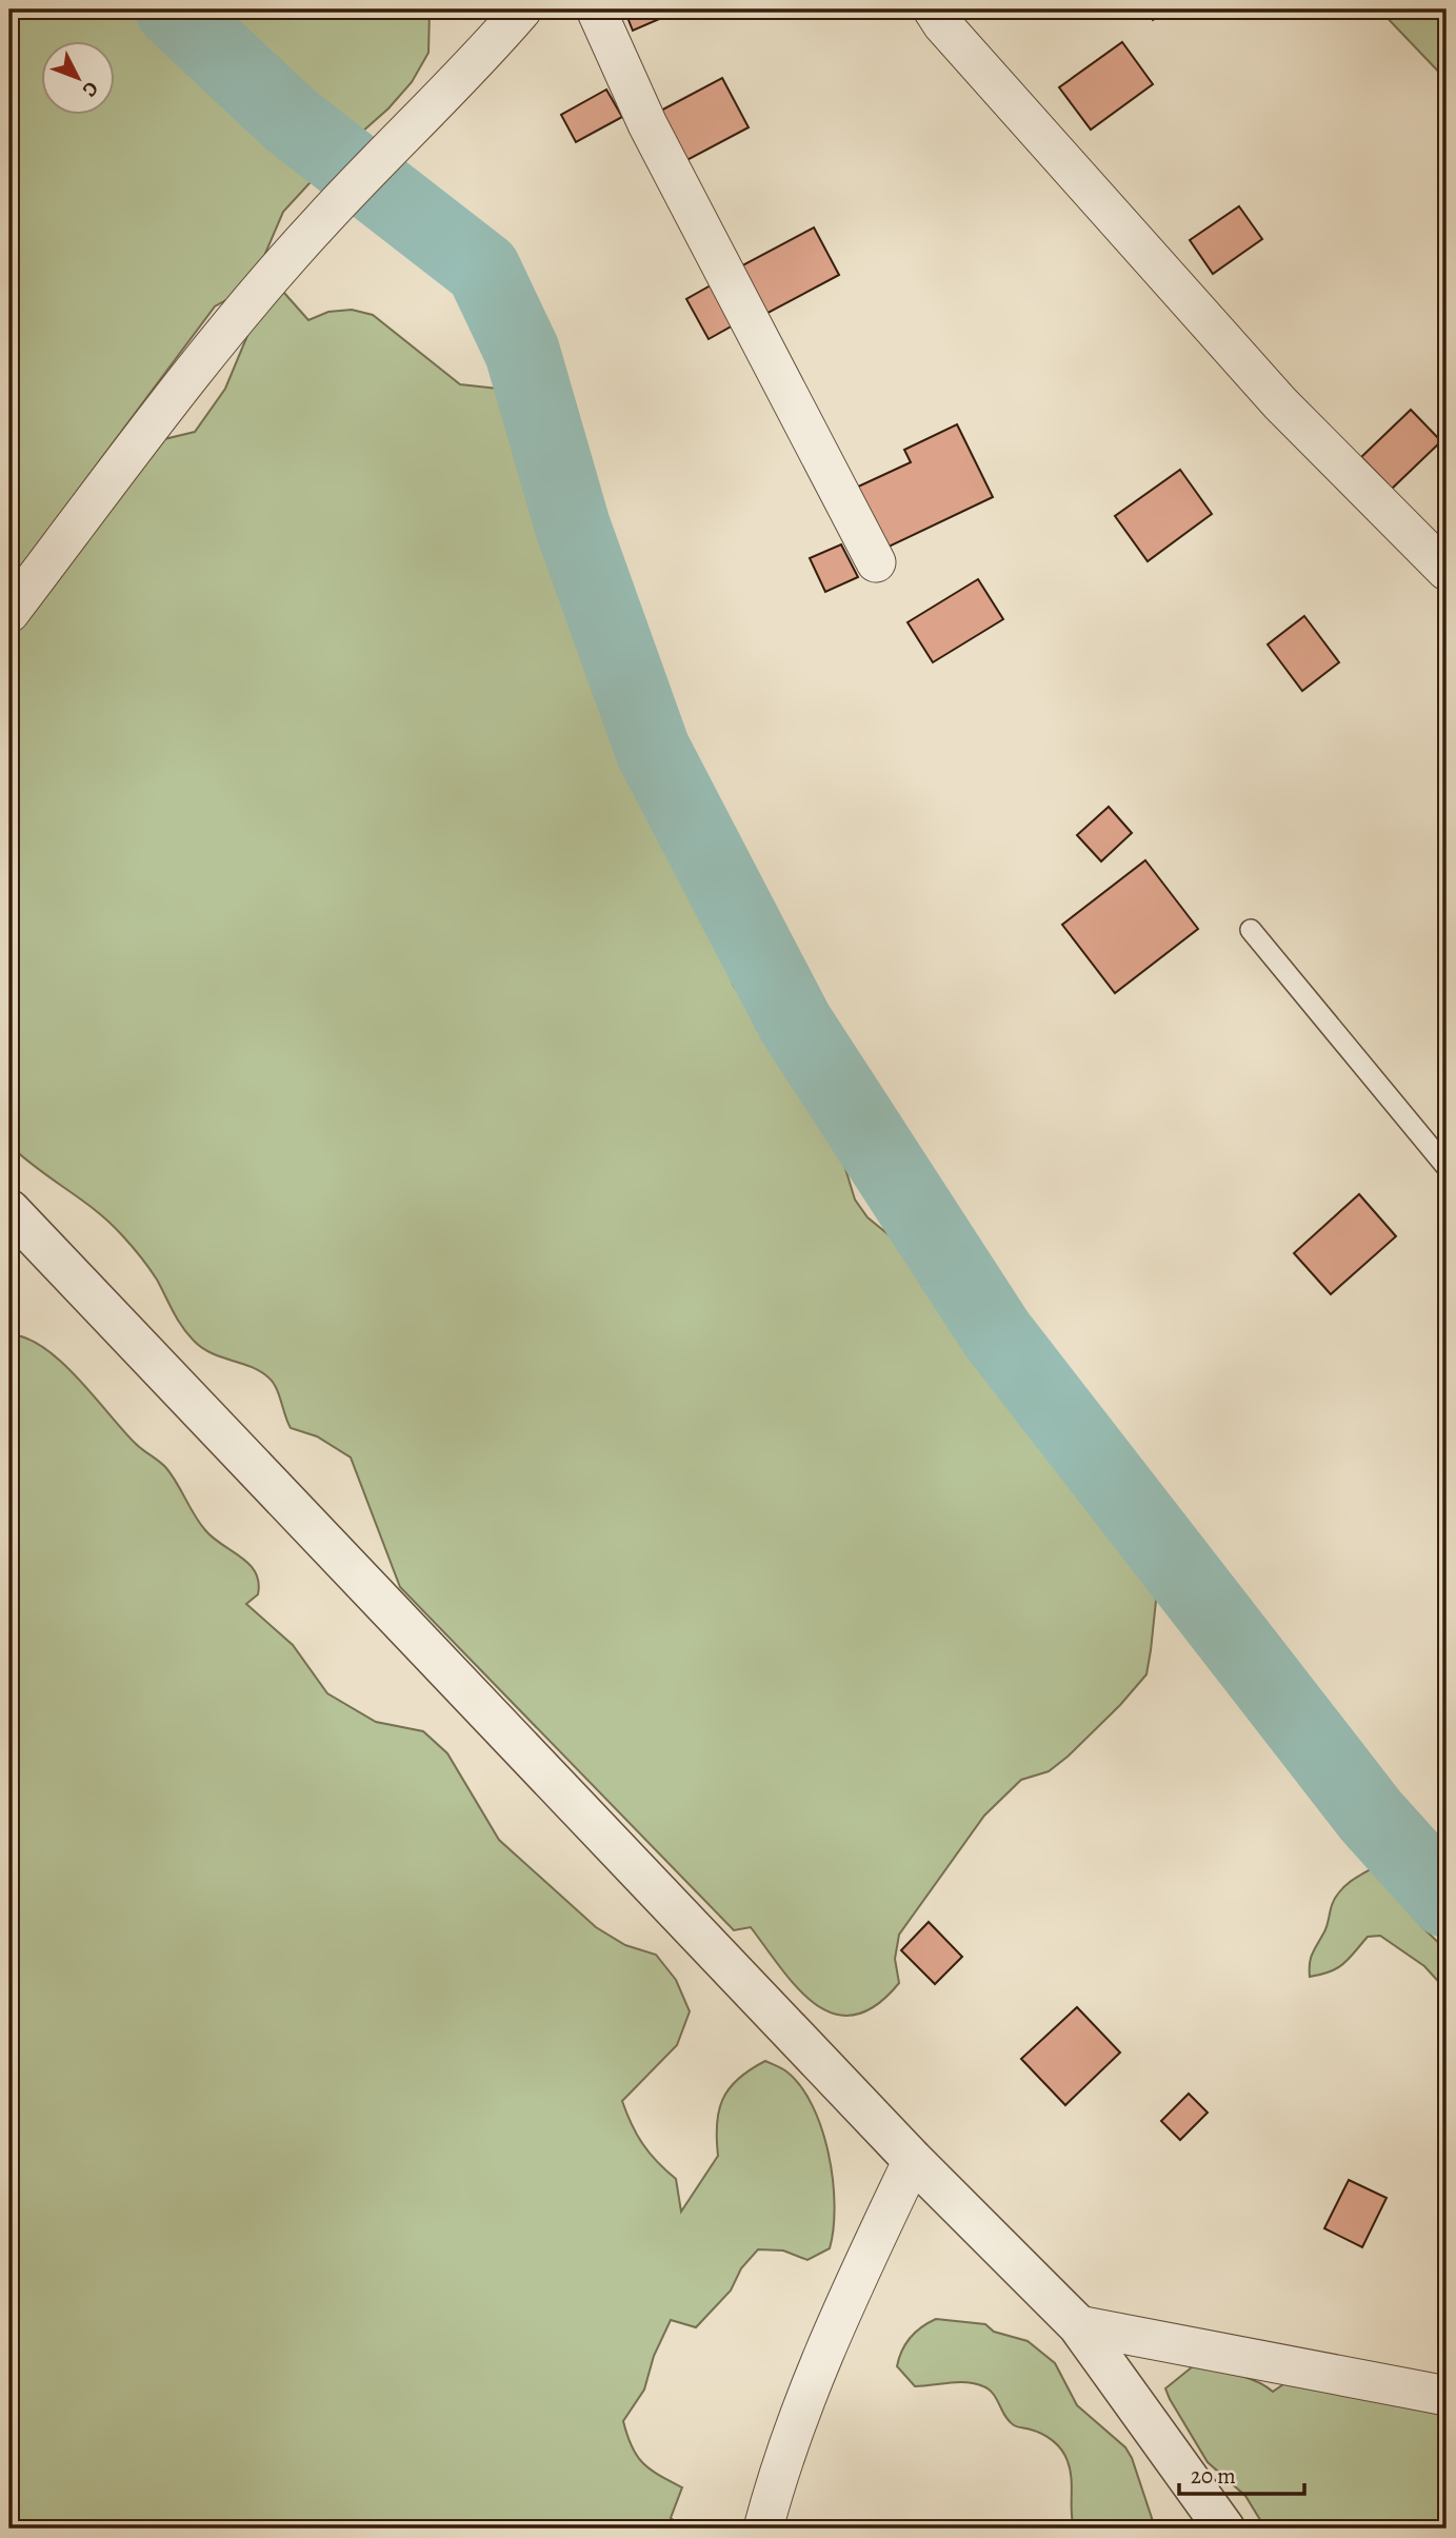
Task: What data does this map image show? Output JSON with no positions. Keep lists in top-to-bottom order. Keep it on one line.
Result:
{"scale_bar":"20 m","north":"bottom right"}
